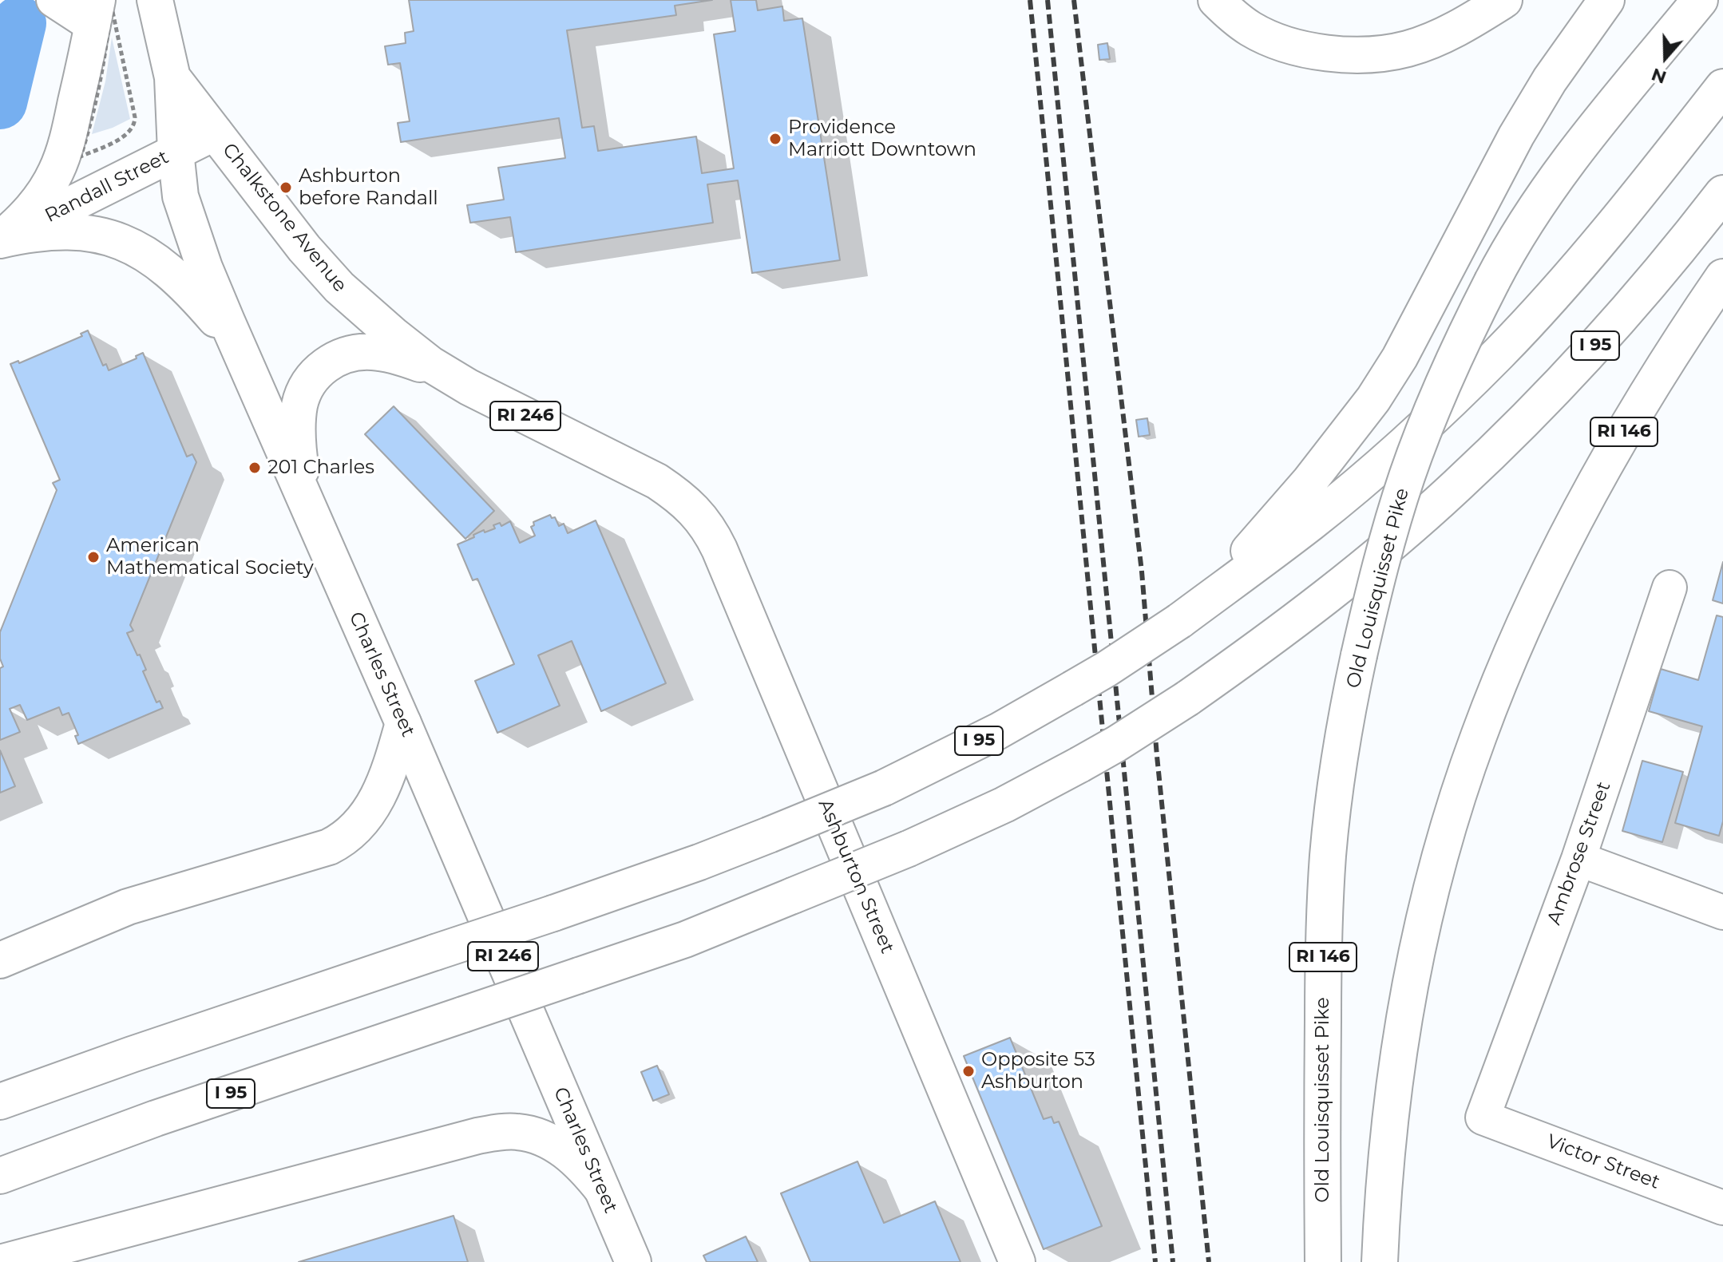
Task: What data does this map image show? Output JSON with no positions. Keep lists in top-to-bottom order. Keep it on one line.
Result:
{"streets":{"main road":["Randall Street","Chalkstone Avenue","I 95","RI 246","RI 146","Old Louisquisset Pike","Charles Street","Ashburton Street"],"street":["Ambrose Street","Victor Street"]},"crossings":[["Randall Street","Chalkstone Avenue"],["Randall Street","Charles Street"],["Chalkstone Avenue","Charles Street"],["Chalkstone Avenue","Ashburton Street"],["Ambrose Street","Victor Street"]],"places":["Providence Marriott Downtown","Ashburton before Randall","201 Charles","American Mathematical Society","Opposite 53 Ashburton"],"north":"bottom"}
